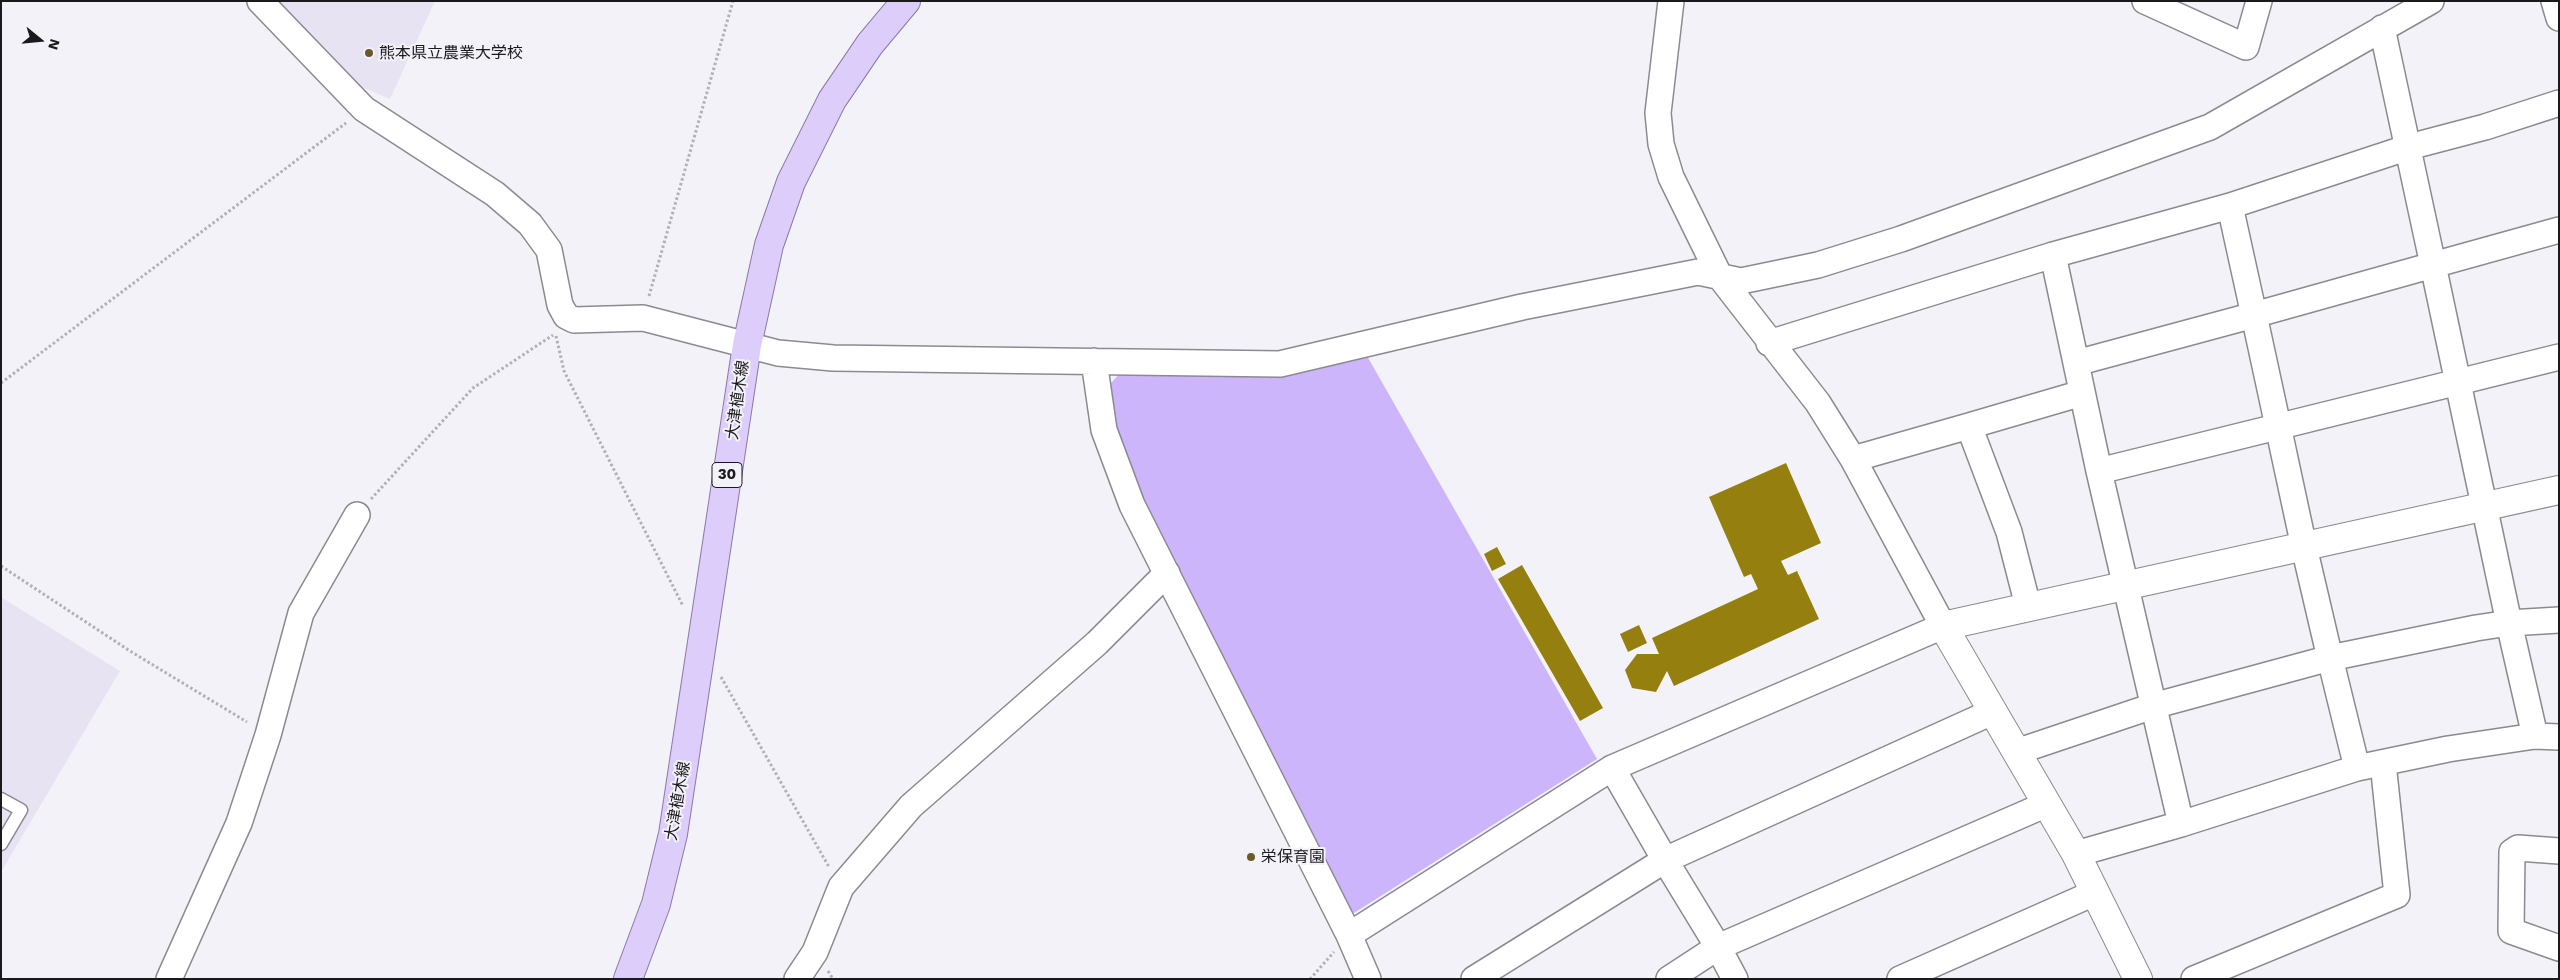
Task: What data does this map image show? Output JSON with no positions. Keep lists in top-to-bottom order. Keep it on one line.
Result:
{"streets":{"main road":["大津植木線","30"]},"places":["熊本県立農業大学校","栄保育園"],"north":"right"}
